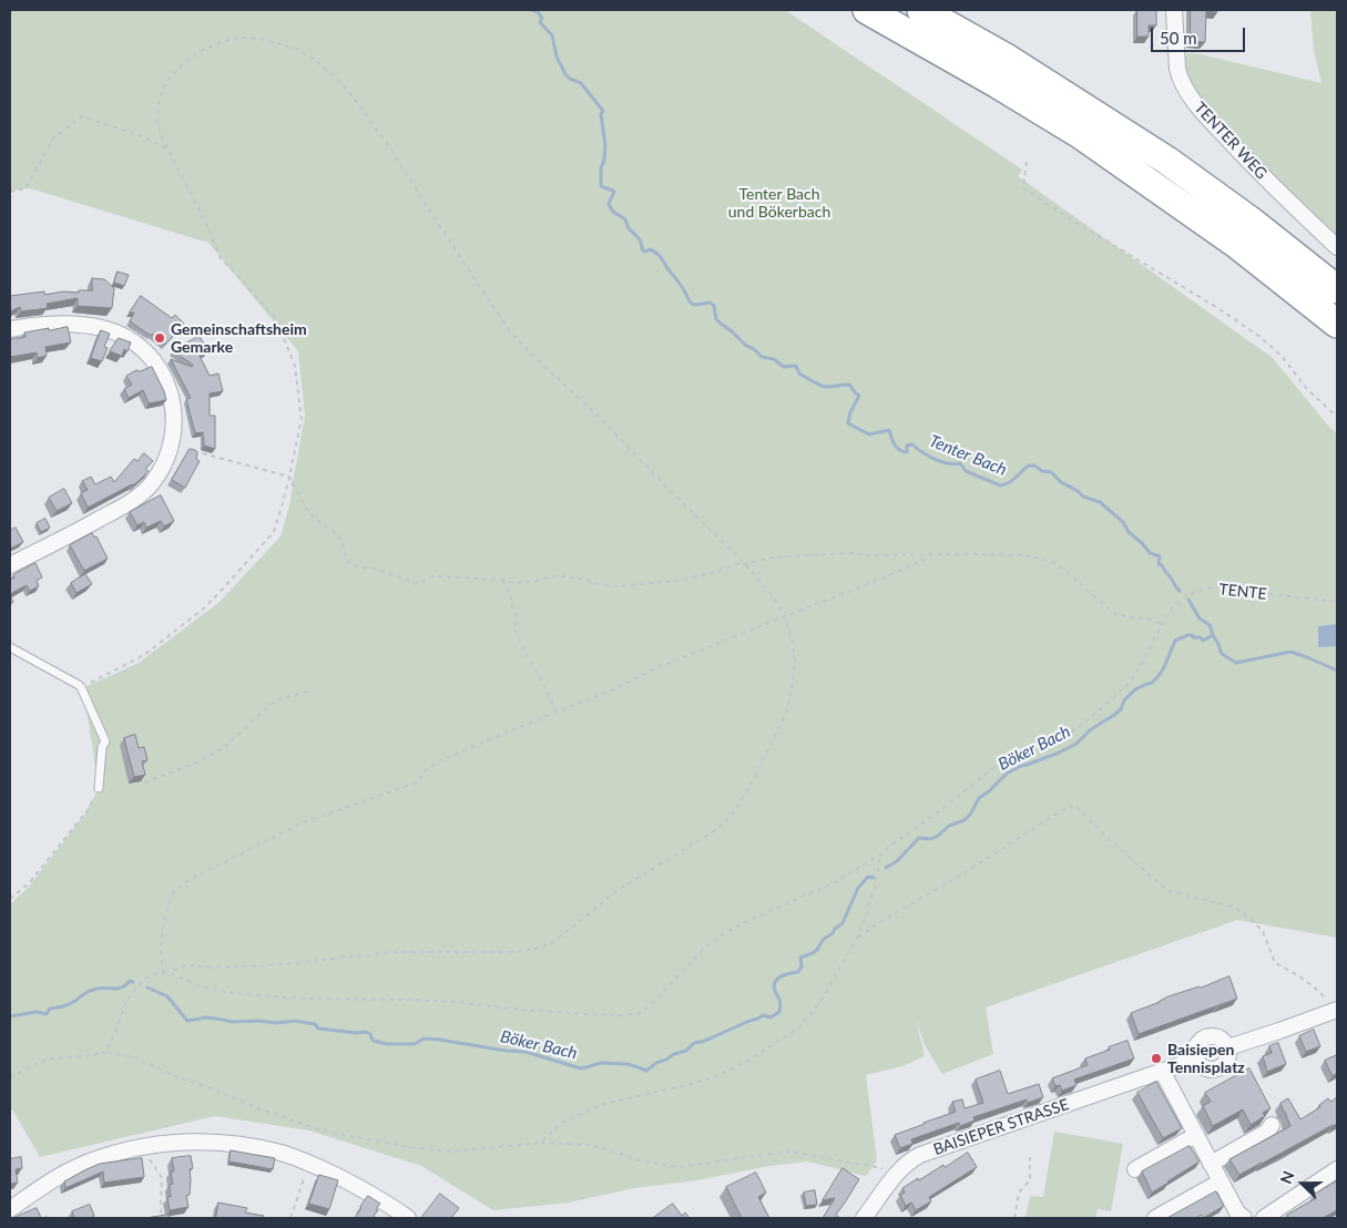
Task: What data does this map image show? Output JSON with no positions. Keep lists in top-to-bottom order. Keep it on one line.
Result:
{"streets":{"street":["TENTER WEG","BAISIEPER STRASSE"],"path":["TENTE"]},"water":["Tenter Bach","Böker Bach"],"parks":["Tenter Bach und Bökerbach"],"places":["Gemeinschaftsheim Gemarke","Baisiepen Tennisplatz"],"scale_bar":"50 m","north":"left"}
